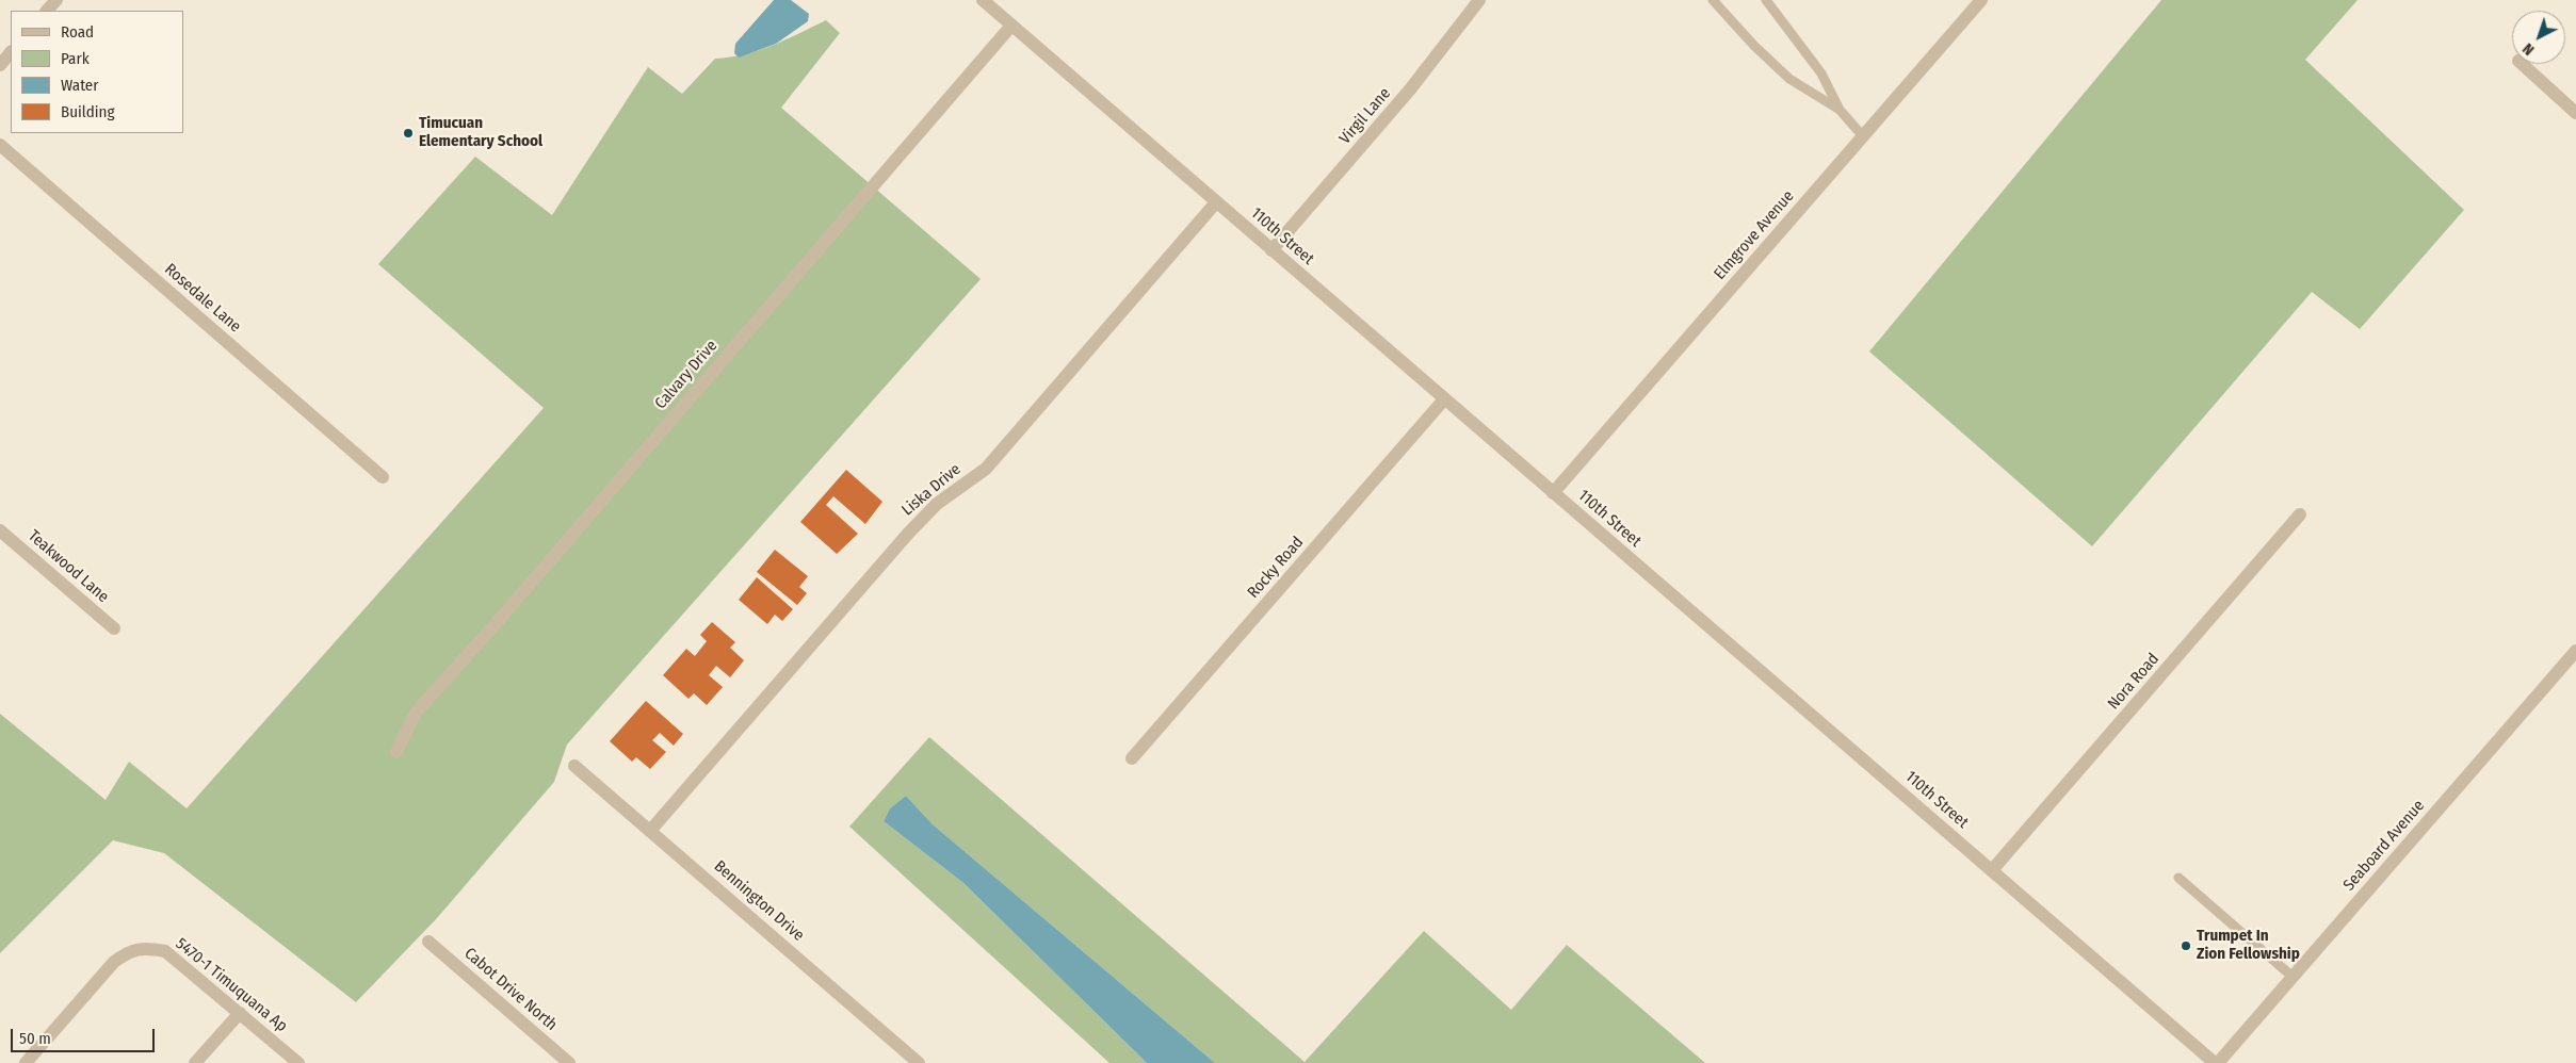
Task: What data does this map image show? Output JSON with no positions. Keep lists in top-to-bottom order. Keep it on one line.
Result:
{"streets":{"street":["Virgil Lane","Elmgrove Avenue","110th Street","Rosedale Lane","Calvary Drive","Liska Drive","Teakwood Lane","Rocky Road","Nora Road","Seaboard Avenue","Bennington Drive","5470-1 Timuquana Ap","Cabot Drive North"]},"crossings":[["Virgil Lane","110th Street"],["Elmgrove Avenue","110th Street"],["110th Street","Calvary Drive"],["110th Street","Liska Drive"],["110th Street","Rocky Road"],["110th Street","Nora Road"],["110th Street","Seaboard Avenue"],["Liska Drive","Bennington Drive"]],"places":["Timucuan Elementary School","Trumpet In Zion Fellowship"],"legend":["Road","Park","Water","Building"],"scale_bar":"50 m","north":"bottom left"}
